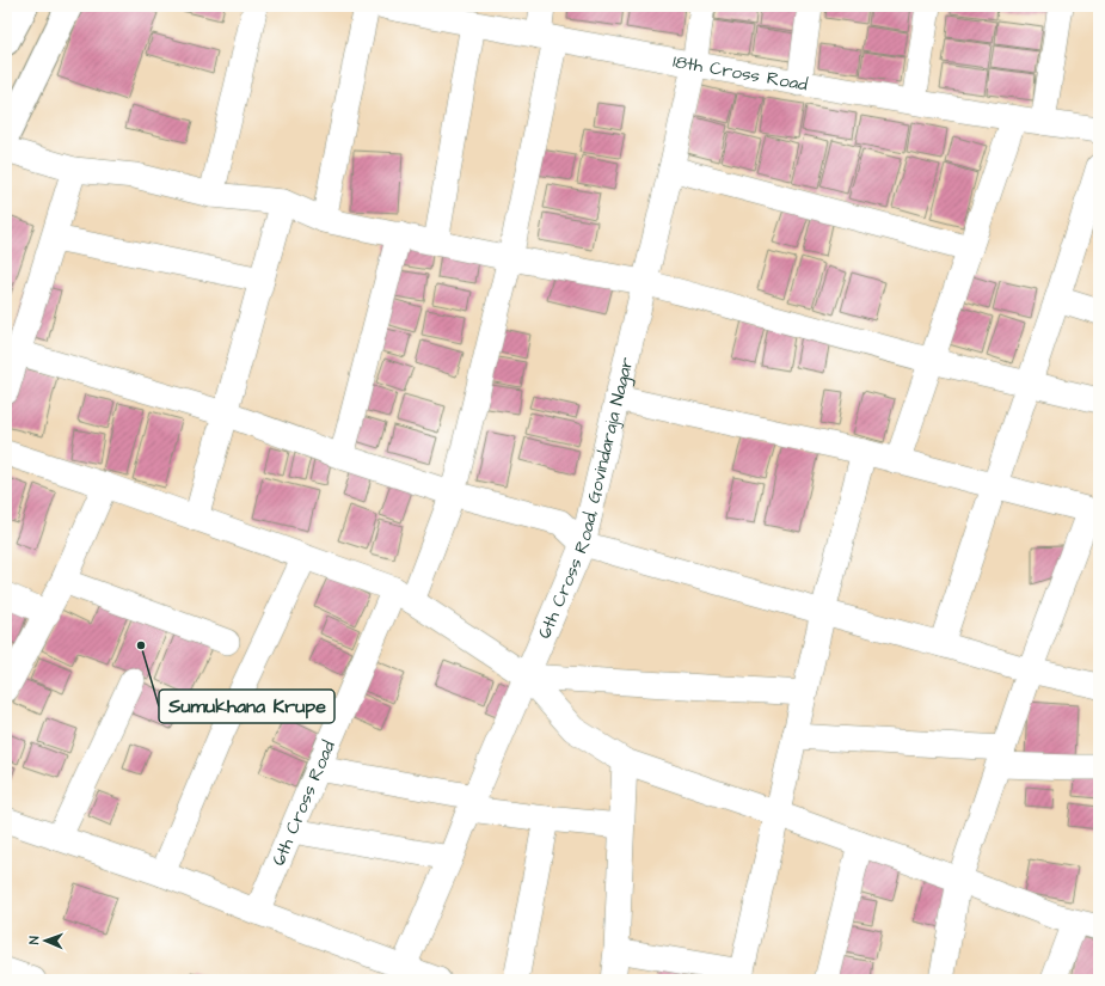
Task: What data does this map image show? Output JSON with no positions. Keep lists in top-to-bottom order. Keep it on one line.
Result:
{"streets":{"street":["18th Cross Road","6th Cross Road, Govindaraja Nagar","6th Cross Road"]},"crossings":[["18th Cross Road","6th Cross Road, Govindaraja Nagar"],["18th Cross Road","6th Cross Road"]],"places":["Sumukhana Krupe"],"north":"left"}
